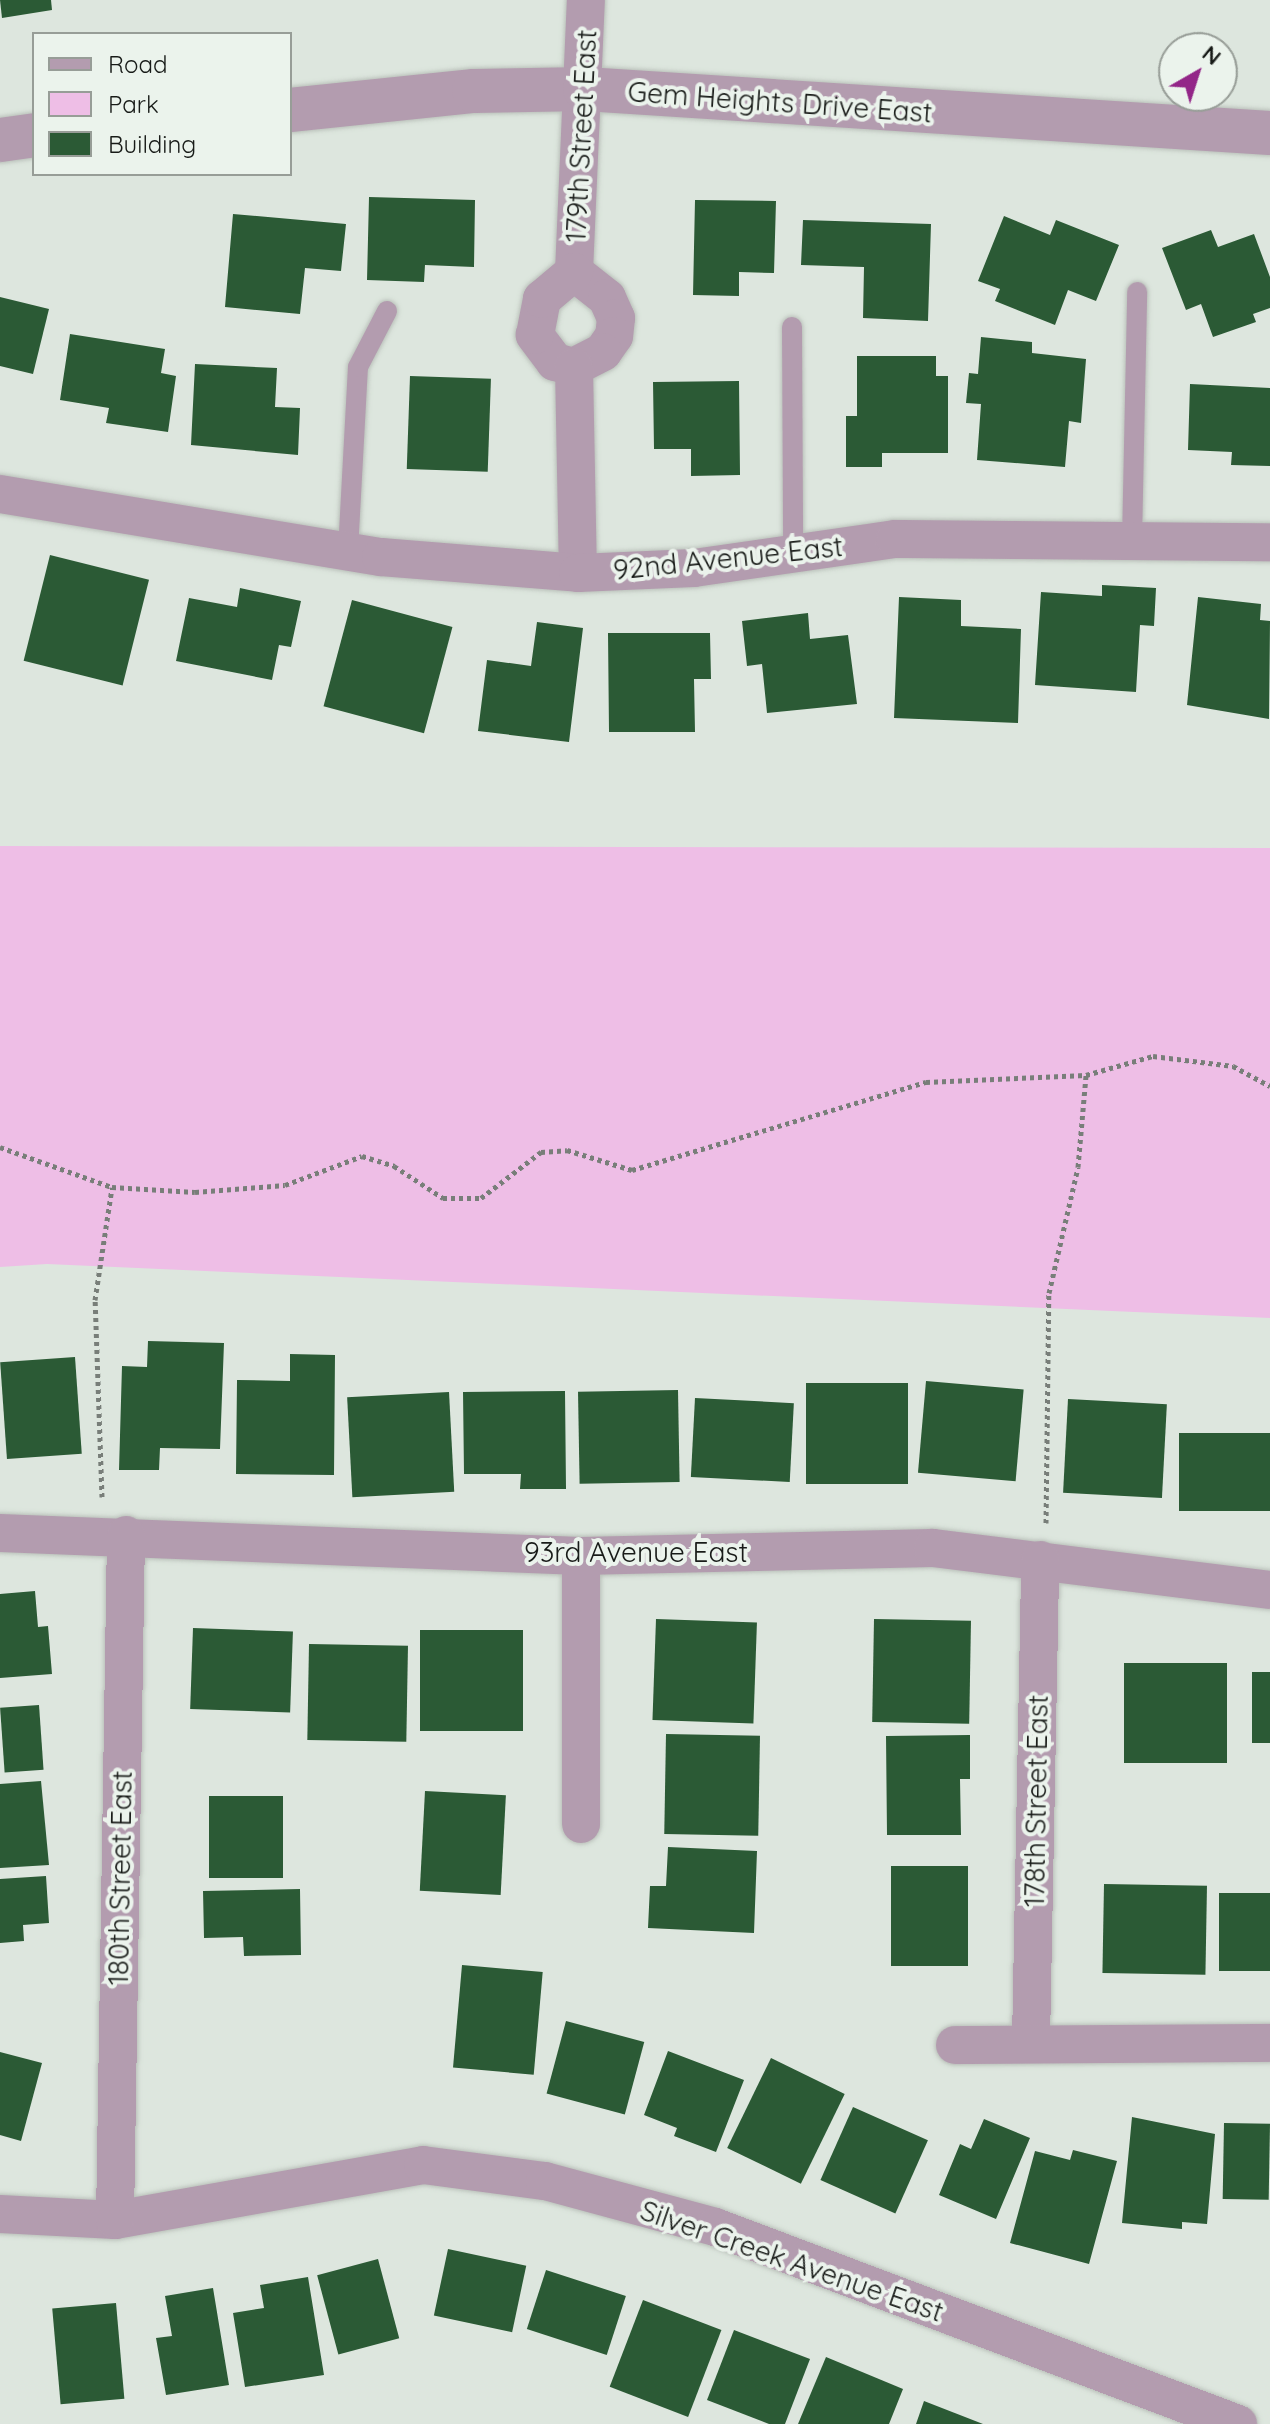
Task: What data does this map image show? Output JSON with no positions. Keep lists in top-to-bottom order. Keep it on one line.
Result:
{"streets":{"street":["Gem Heights Drive East","179th Street East","92nd Avenue East","93rd Avenue East","178th Street East","180th Street East","Silver Creek Avenue East"]},"crossings":[["Gem Heights Drive East","179th Street East"],["93rd Avenue East","178th Street East"],["93rd Avenue East","180th Street East"],["180th Street East","Silver Creek Avenue East"]],"legend":["Road","Park","Building"],"north":"top right"}
